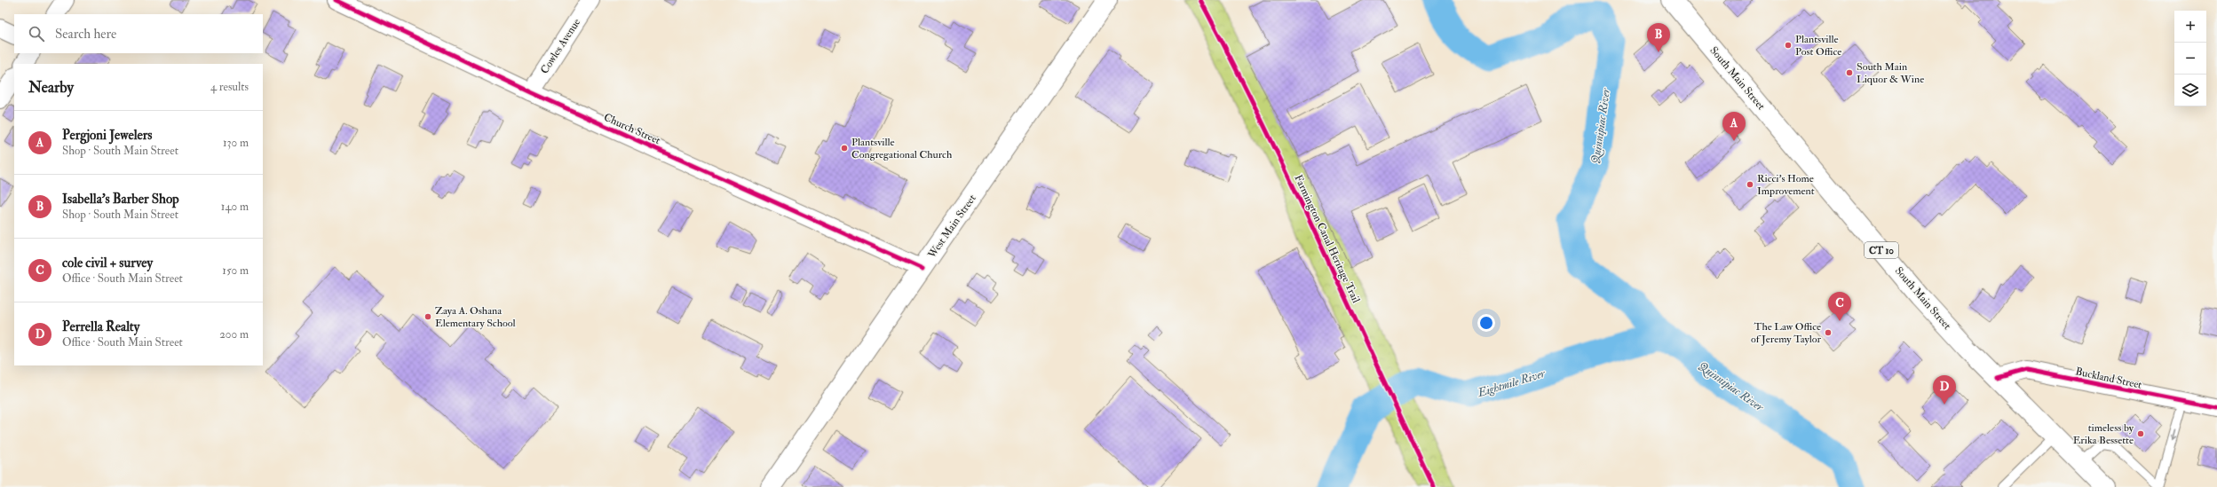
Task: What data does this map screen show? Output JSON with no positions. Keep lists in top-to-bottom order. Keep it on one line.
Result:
{"streets":{"main road":["South Main Street","West Main Street","CT 10"],"street":["Cowles Avenue","Church Street","Buckland Street"],"cycle path":["Farmington Canal Heritage Trail"]},"crossings":[["Cowles Avenue","Church Street"],["South Main Street","Buckland Street"],["Church Street","West Main Street"]],"water":["Quinnipiac River","Eightmile River"],"places":["Plantsville Post Office","South Main Liquor & Wine","Plantsville Congregational Church","Ricci's Home Improvement","Zaya A. Oshana Elementary School","The Law Office of Jeremy Taylor","timeless by Erika Bessette"],"page":{"map_buttons":["+","−"],"search":"Search here","pins":["B","A","C","D"],"heading":["Nearby","4 results"],"list":[{"mark":"A","name":"Pergjoni Jewelers","note":"Shop · South Main Street","value":"130 m"},{"mark":"B","name":"Isabella's Barber Shop","note":"Shop · South Main Street","value":"140 m"},{"mark":"C","name":"cole civil + survey","note":"Office · South Main Street","value":"150 m"},{"mark":"D","name":"Perrella Realty","note":"Office · South Main Street","value":"200 m"}]}}
